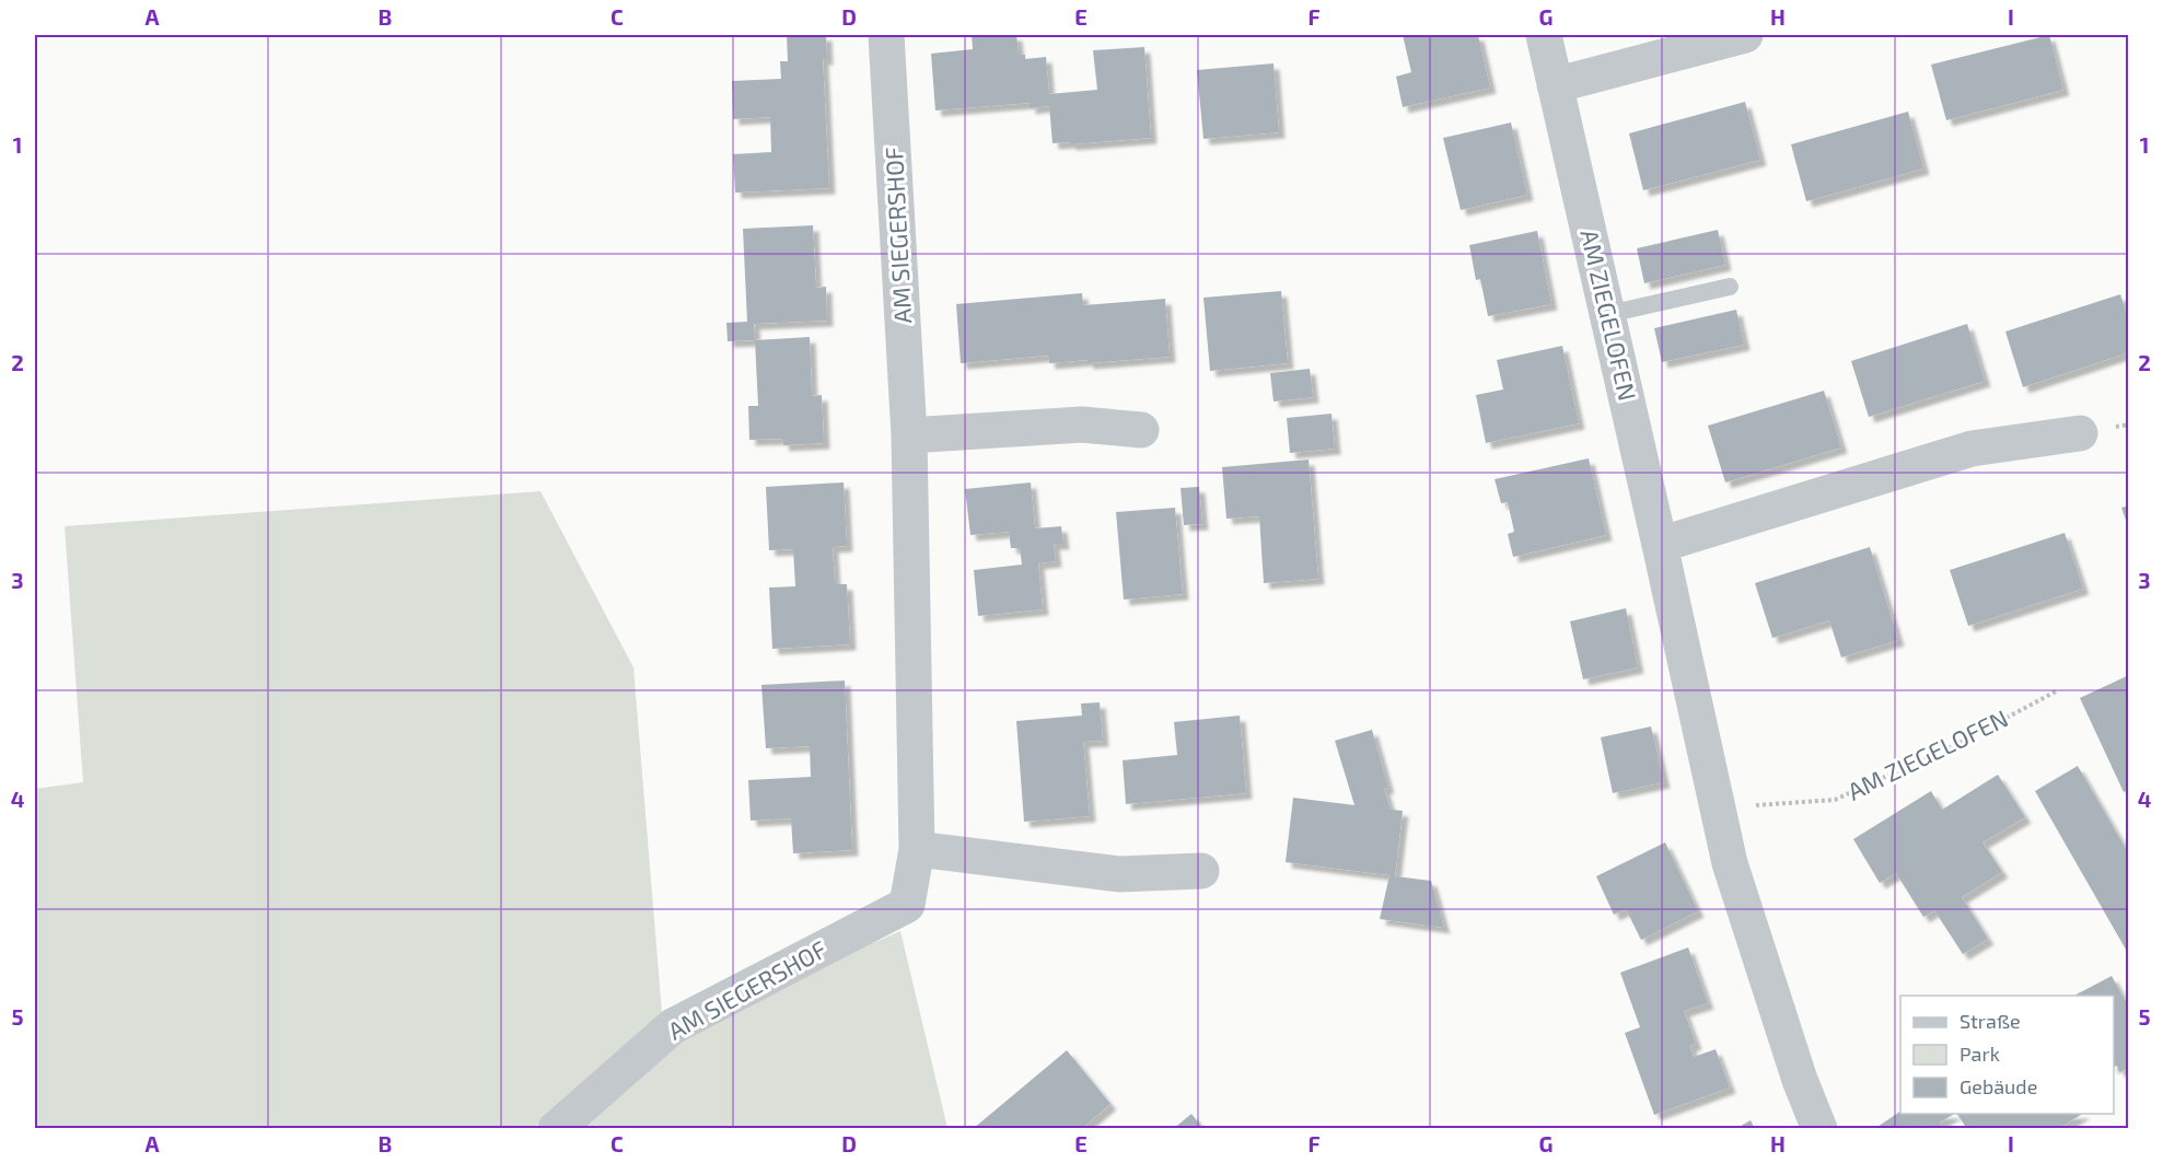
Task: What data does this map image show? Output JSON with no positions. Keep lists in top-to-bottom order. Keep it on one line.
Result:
{"streets":{"street":["AM SIEGERSHOF","AM ZIEGELOFEN"]},"legend":["Straße","Park","Gebäude"],"grid":{"columns":["A","B","C","D","E","F","G","H","I"],"rows":["1","2","3","4","5"]}}
